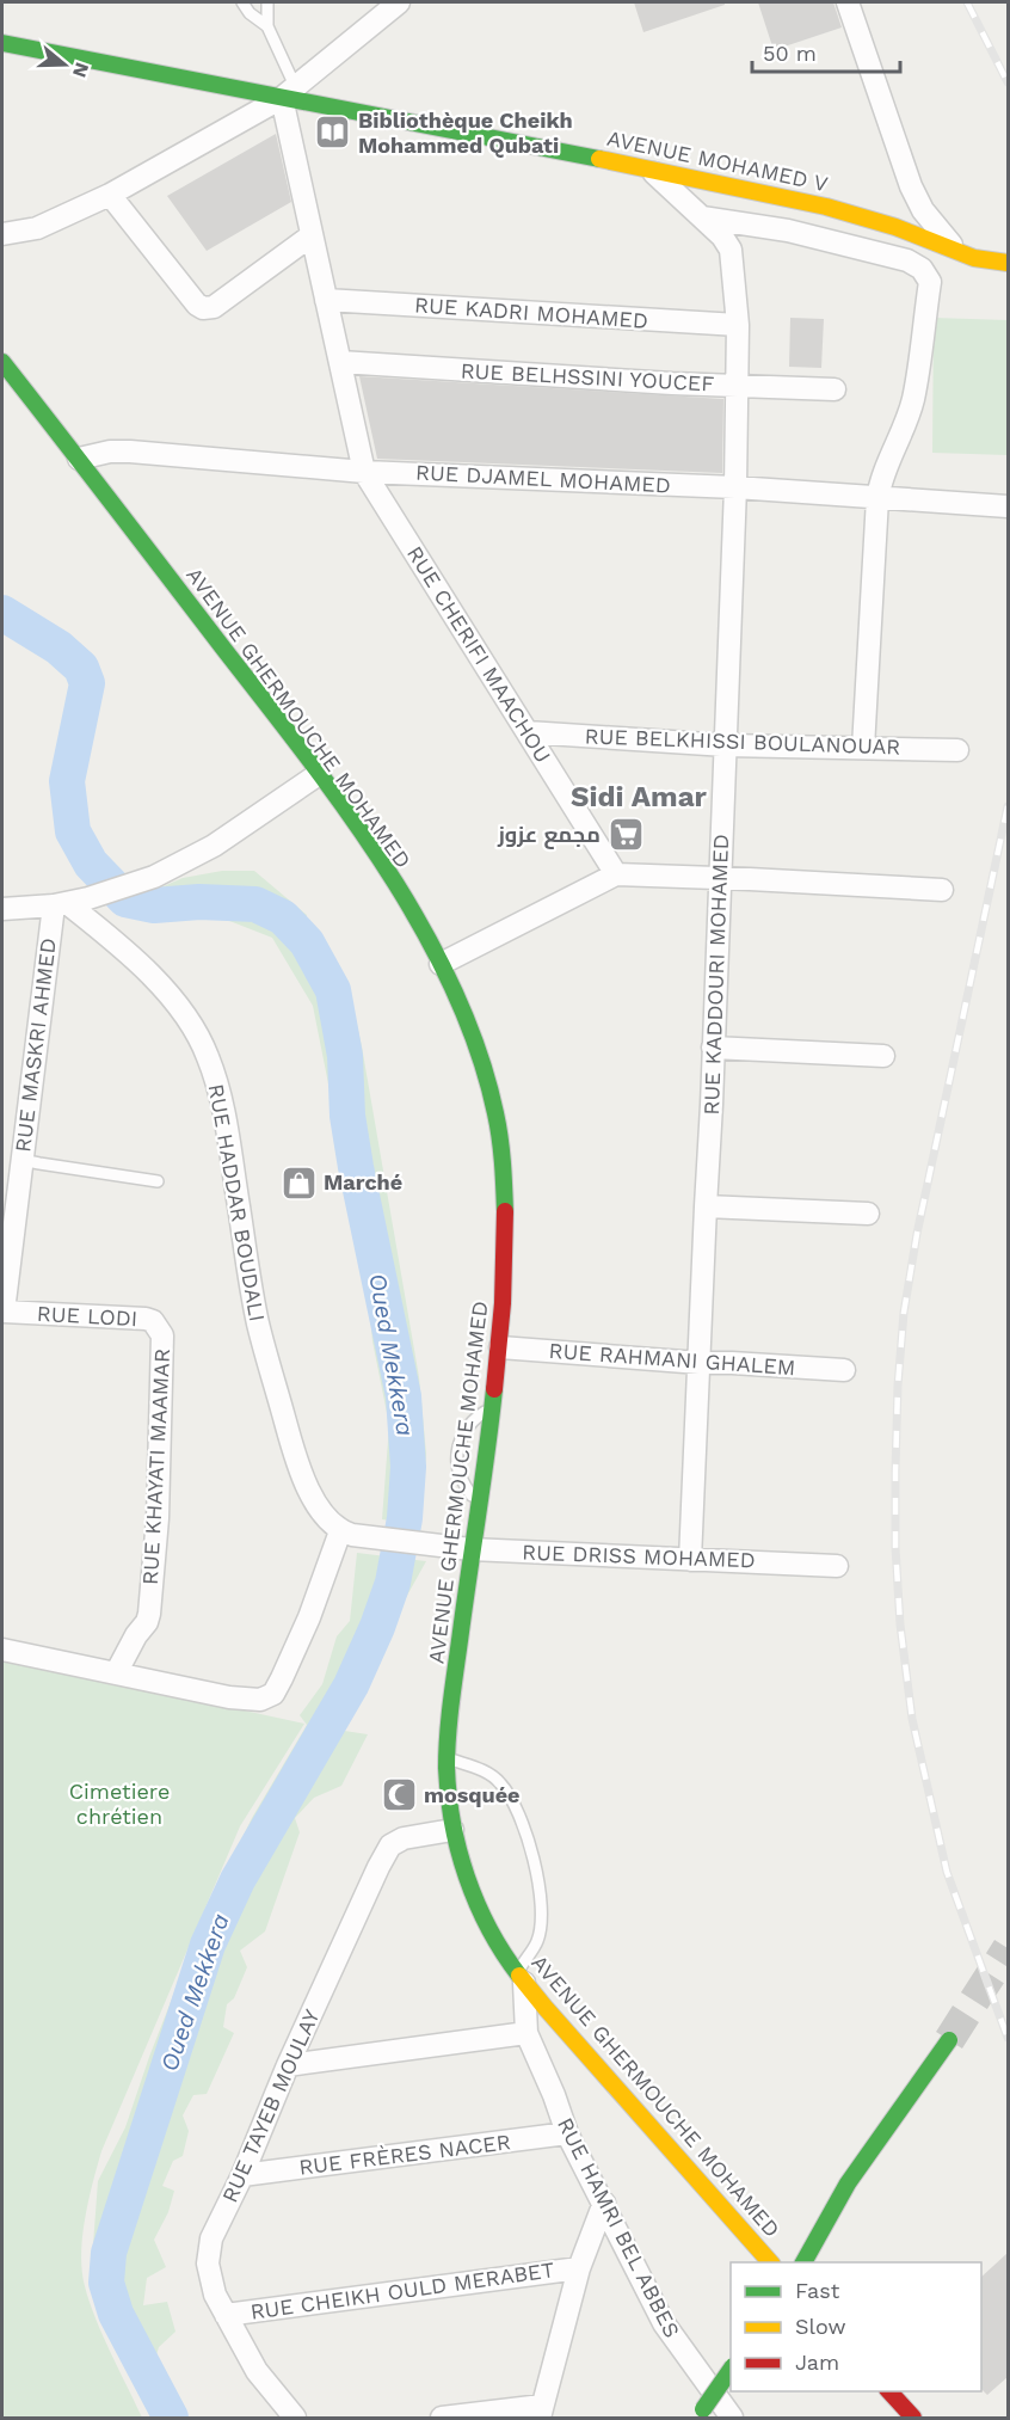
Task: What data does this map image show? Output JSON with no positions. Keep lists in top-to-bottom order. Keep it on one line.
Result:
{"streets":{"main road":["AVENUE MOHAMED V","AVENUE GHERMOUCHE MOHAMED"],"street":["RUE KADRI MOHAMED","RUE BELHSSINI YOUCEF","RUE DJAMEL MOHAMED","RUE CHERIFI MAACHOU","RUE BELKHISSI BOULANOUAR","RUE KADDOURI MOHAMED","RUE MASKRI AHMED","RUE HADDAR BOUDALI","RUE LODI","RUE RAHMANI GHALEM","RUE KHAYATI MAAMAR","RUE DRISS MOHAMED","RUE TAYEB MOULAY","RUE FRÈRES NACER","RUE HAMRI BEL ABBES","RUE CHEIKH OULD MERABET"]},"crossings":[["AVENUE MOHAMED V","RUE CHERIFI MAACHOU"],["AVENUE MOHAMED V","RUE KADDOURI MOHAMED"],["RUE KADRI MOHAMED","RUE CHERIFI MAACHOU"],["RUE KADRI MOHAMED","RUE KADDOURI MOHAMED"],["RUE BELHSSINI YOUCEF","RUE CHERIFI MAACHOU"],["RUE BELHSSINI YOUCEF","RUE KADDOURI MOHAMED"],["RUE DJAMEL MOHAMED","RUE CHERIFI MAACHOU"],["RUE DJAMEL MOHAMED","AVENUE GHERMOUCHE MOHAMED"],["RUE DJAMEL MOHAMED","RUE KADDOURI MOHAMED"],["RUE CHERIFI MAACHOU","RUE BELKHISSI BOULANOUAR"],["AVENUE GHERMOUCHE MOHAMED","RUE RAHMANI GHALEM"],["AVENUE GHERMOUCHE MOHAMED","RUE DRISS MOHAMED"],["AVENUE GHERMOUCHE MOHAMED","RUE TAYEB MOULAY"],["AVENUE GHERMOUCHE MOHAMED","RUE HAMRI BEL ABBES"],["RUE BELKHISSI BOULANOUAR","RUE KADDOURI MOHAMED"],["RUE KADDOURI MOHAMED","RUE RAHMANI GHALEM"],["RUE KADDOURI MOHAMED","RUE DRISS MOHAMED"],["RUE MASKRI AHMED","RUE HADDAR BOUDALI"],["RUE MASKRI AHMED","RUE LODI"],["RUE HADDAR BOUDALI","RUE DRISS MOHAMED"],["RUE LODI","RUE KHAYATI MAAMAR"],["RUE TAYEB MOULAY","RUE FRÈRES NACER"],["RUE TAYEB MOULAY","RUE CHEIKH OULD MERABET"],["RUE FRÈRES NACER","RUE HAMRI BEL ABBES"]],"districts":["Sidi Amar"],"water":["Oued Mekkera"],"parks":["Cimetiere chrétien"],"places":{"library":["Bibliothèque Cheikh Mohammed Qubati"],"supermarket":["مجمع عزوز"],"shop":["Marché"],"mosque":["mosquée"]},"legend":["Fast","Slow","Jam"],"scale_bar":"50 m","north":"right"}
